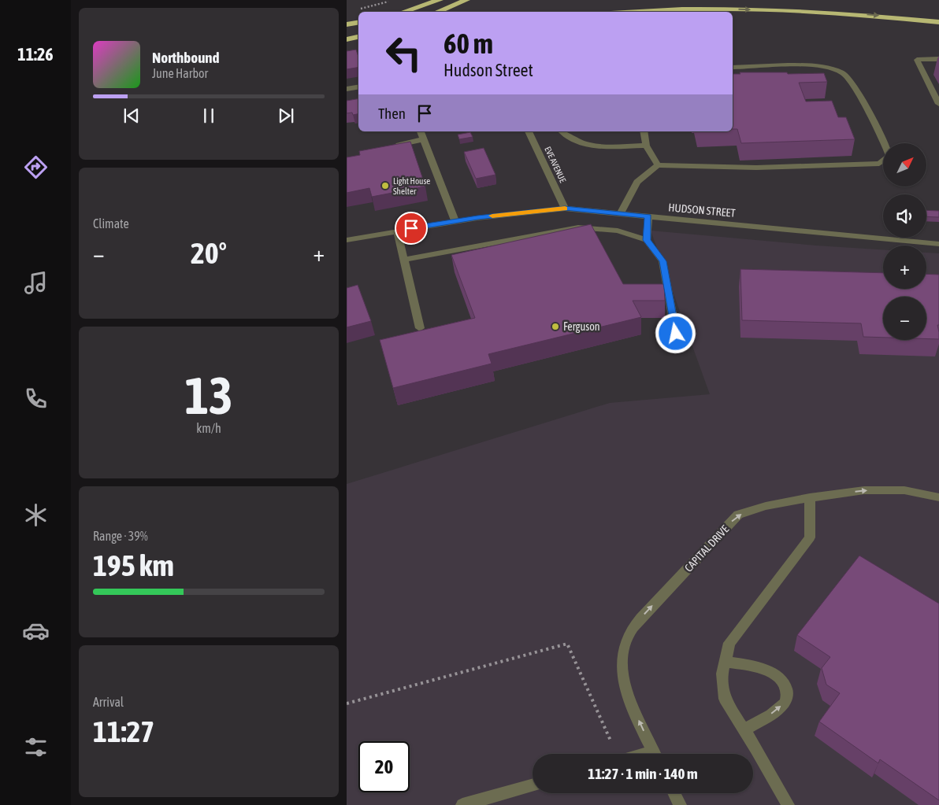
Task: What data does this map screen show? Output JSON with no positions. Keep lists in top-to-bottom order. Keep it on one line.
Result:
{"streets":{"street":["EVE AVENUE","HUDSON STREET","CAPITAL DRIVE"]},"crossings":[["EVE AVENUE","HUDSON STREET"]],"places":["Light House Shelter","Ferguson"],"north":"top right","page":{"tabs":"11:26","turn":["60 m","Hudson Street"],"song":["Northbound","June Harbor"],"then":"Then","map_buttons":["+","−"],"tile":["Climate",["13","km/h"],["Range · 39%","195 km"],["Arrival","11:27"]],"heat":["−","20°","+"],"limit":"20","trip":"11:27 · 1 min · 140 m"}}
